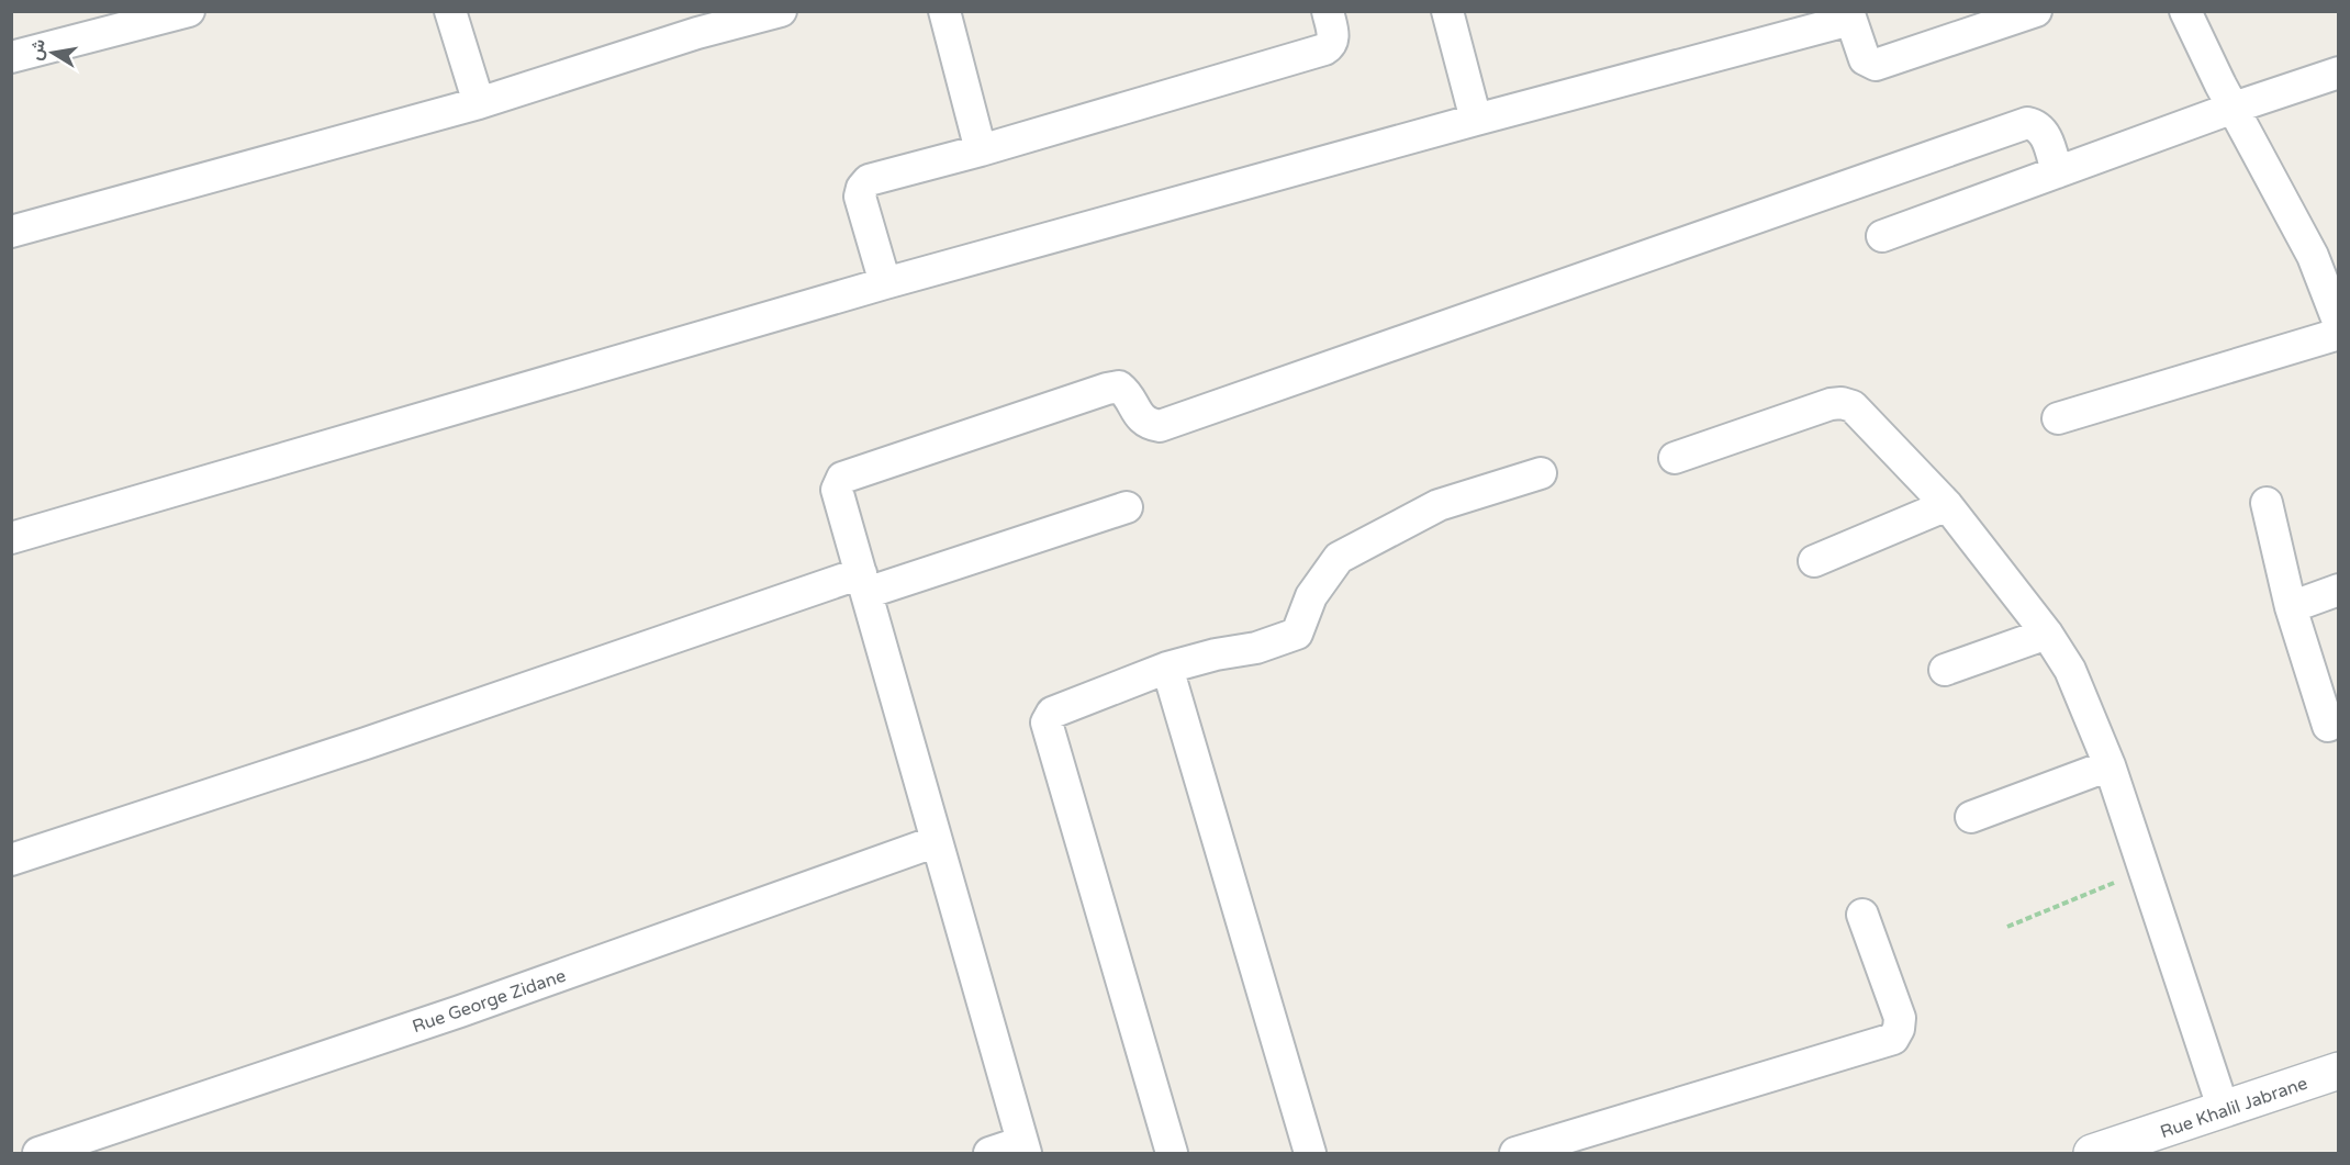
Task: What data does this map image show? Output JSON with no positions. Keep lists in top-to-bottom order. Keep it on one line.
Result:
{"streets":{"street":["Rue George Zidane","Rue Khalil Jabrane"]},"north":"left"}
